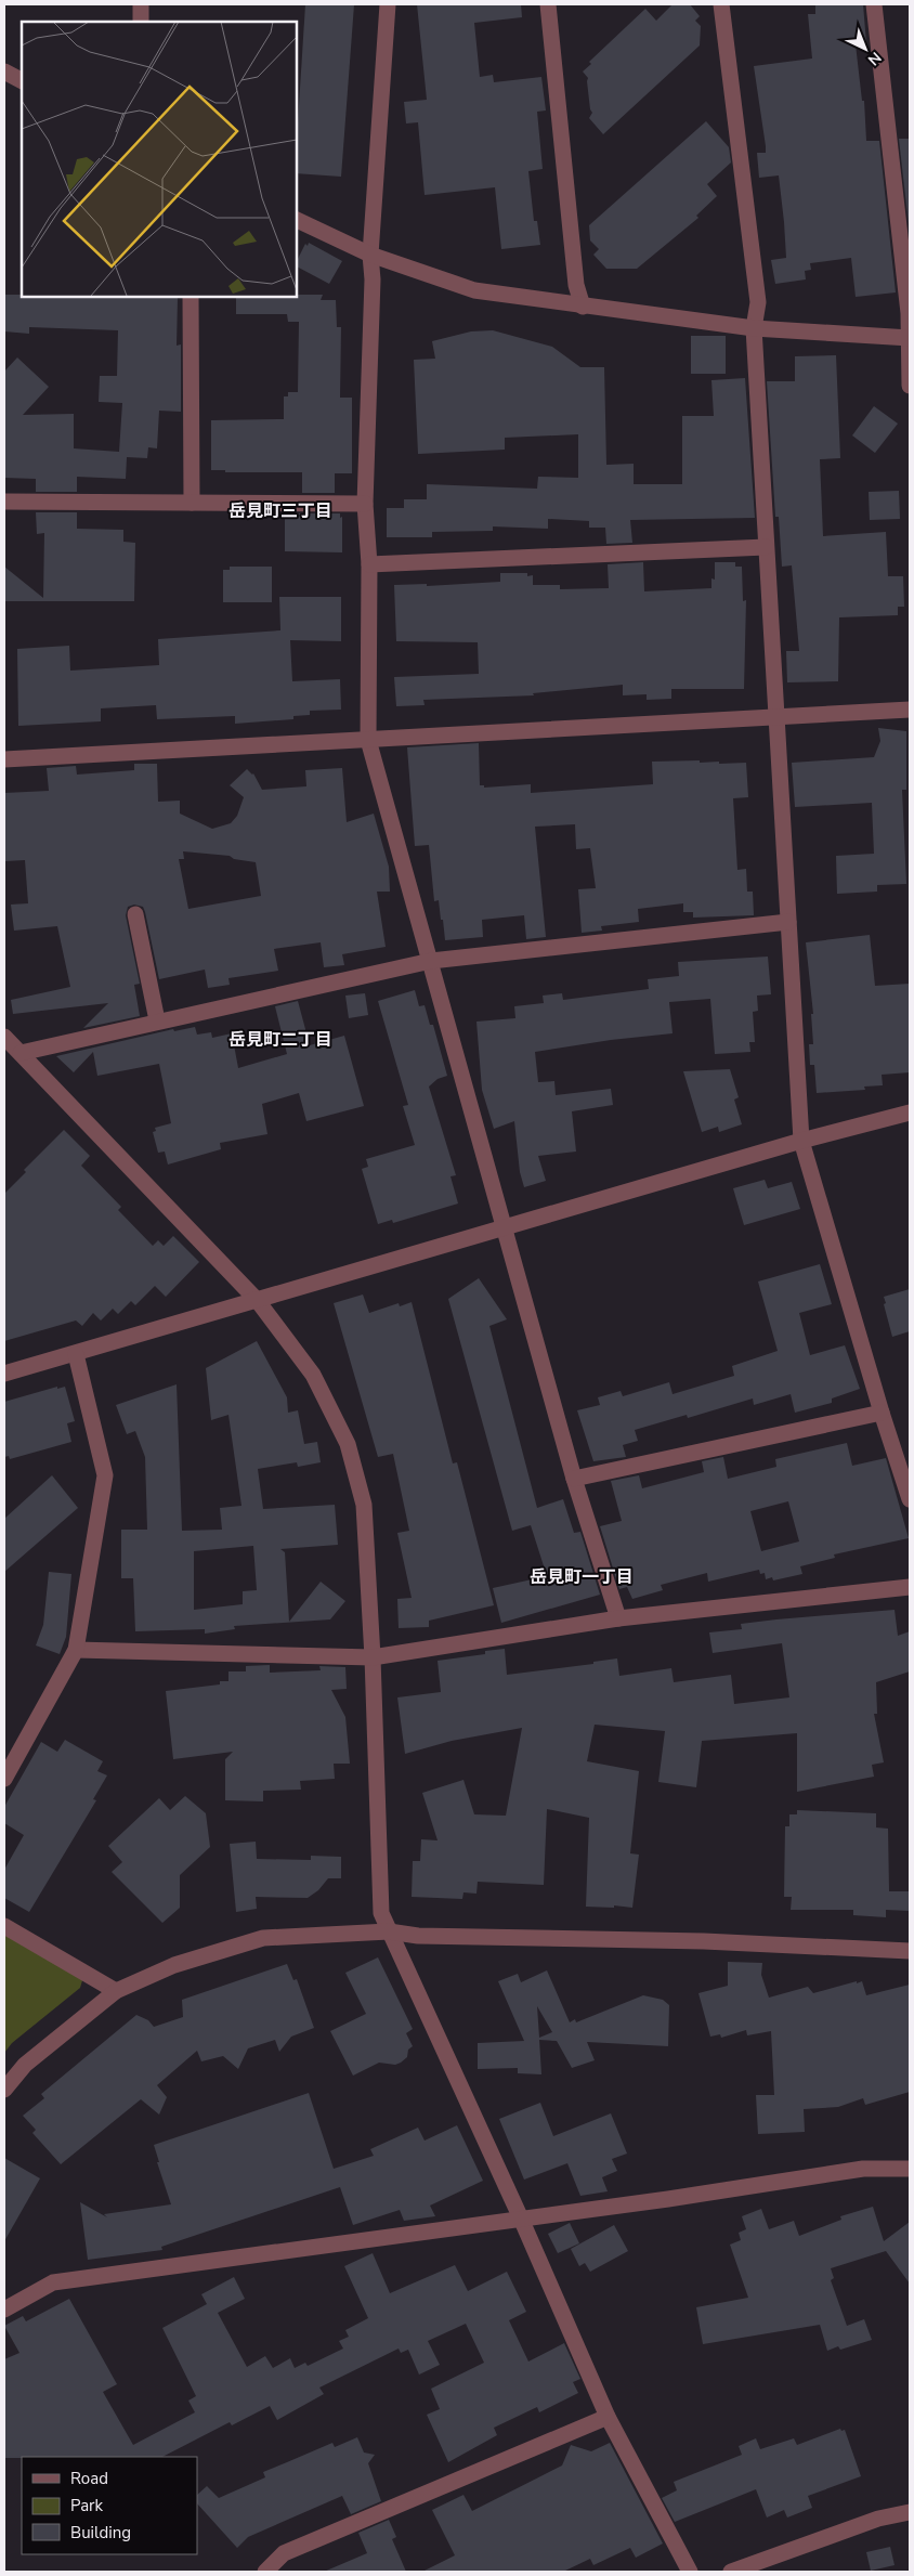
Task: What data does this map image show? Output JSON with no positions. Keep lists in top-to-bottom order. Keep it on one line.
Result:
{"districts":["岳見町三丁目","岳見町二丁目","岳見町一丁目"],"legend":["Road","Park","Building"],"north":"bottom right"}
